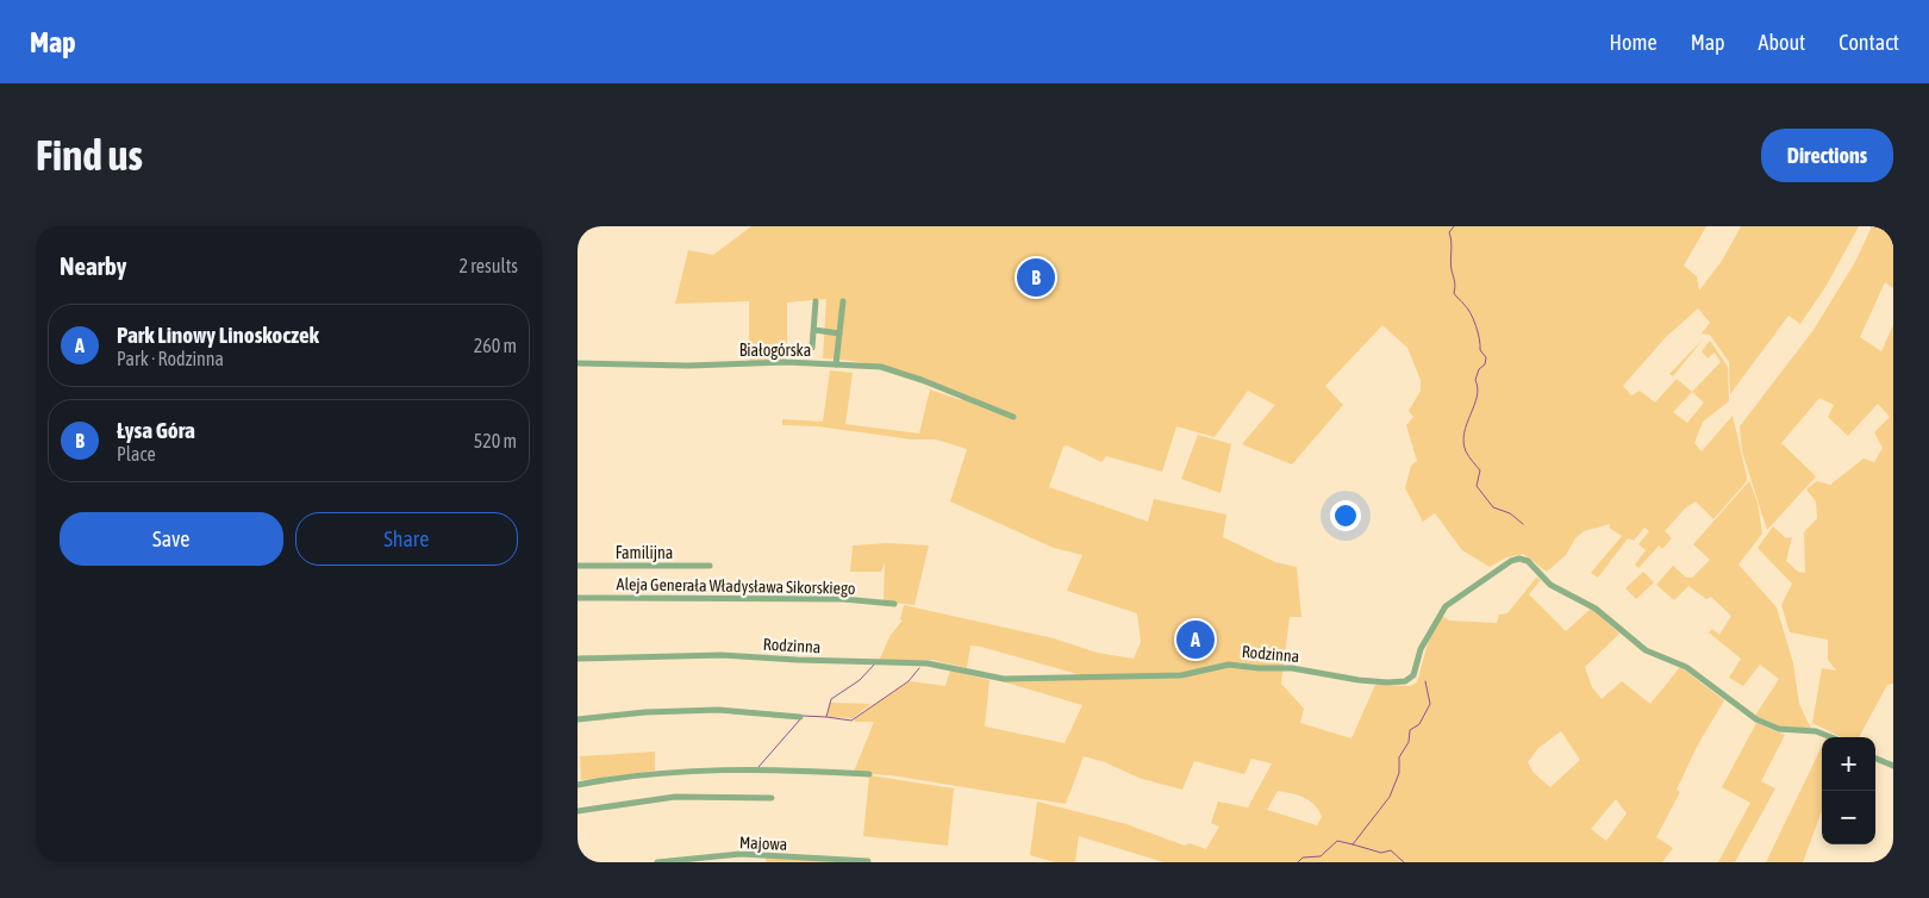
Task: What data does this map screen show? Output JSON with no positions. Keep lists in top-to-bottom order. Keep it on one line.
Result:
{"streets":{"street":["Białogórska","Familijna","Aleja Generała Władysława Sikorskiego","Rodzinna","Majowa"]},"page":{"header":"Map","nav":["Home","Map","About","Contact"],"buttons":["Directions",["Save","Share"]],"title":"Find us","heading":["Nearby","2 results"],"pins":["B","A"],"list":[{"mark":"A","name":"Park Linowy Linoskoczek","note":"Park · Rodzinna","value":"260 m"},{"mark":"B","name":"Łysa Góra","note":"Place","value":"520 m"}],"map_buttons":["+","−"]}}
